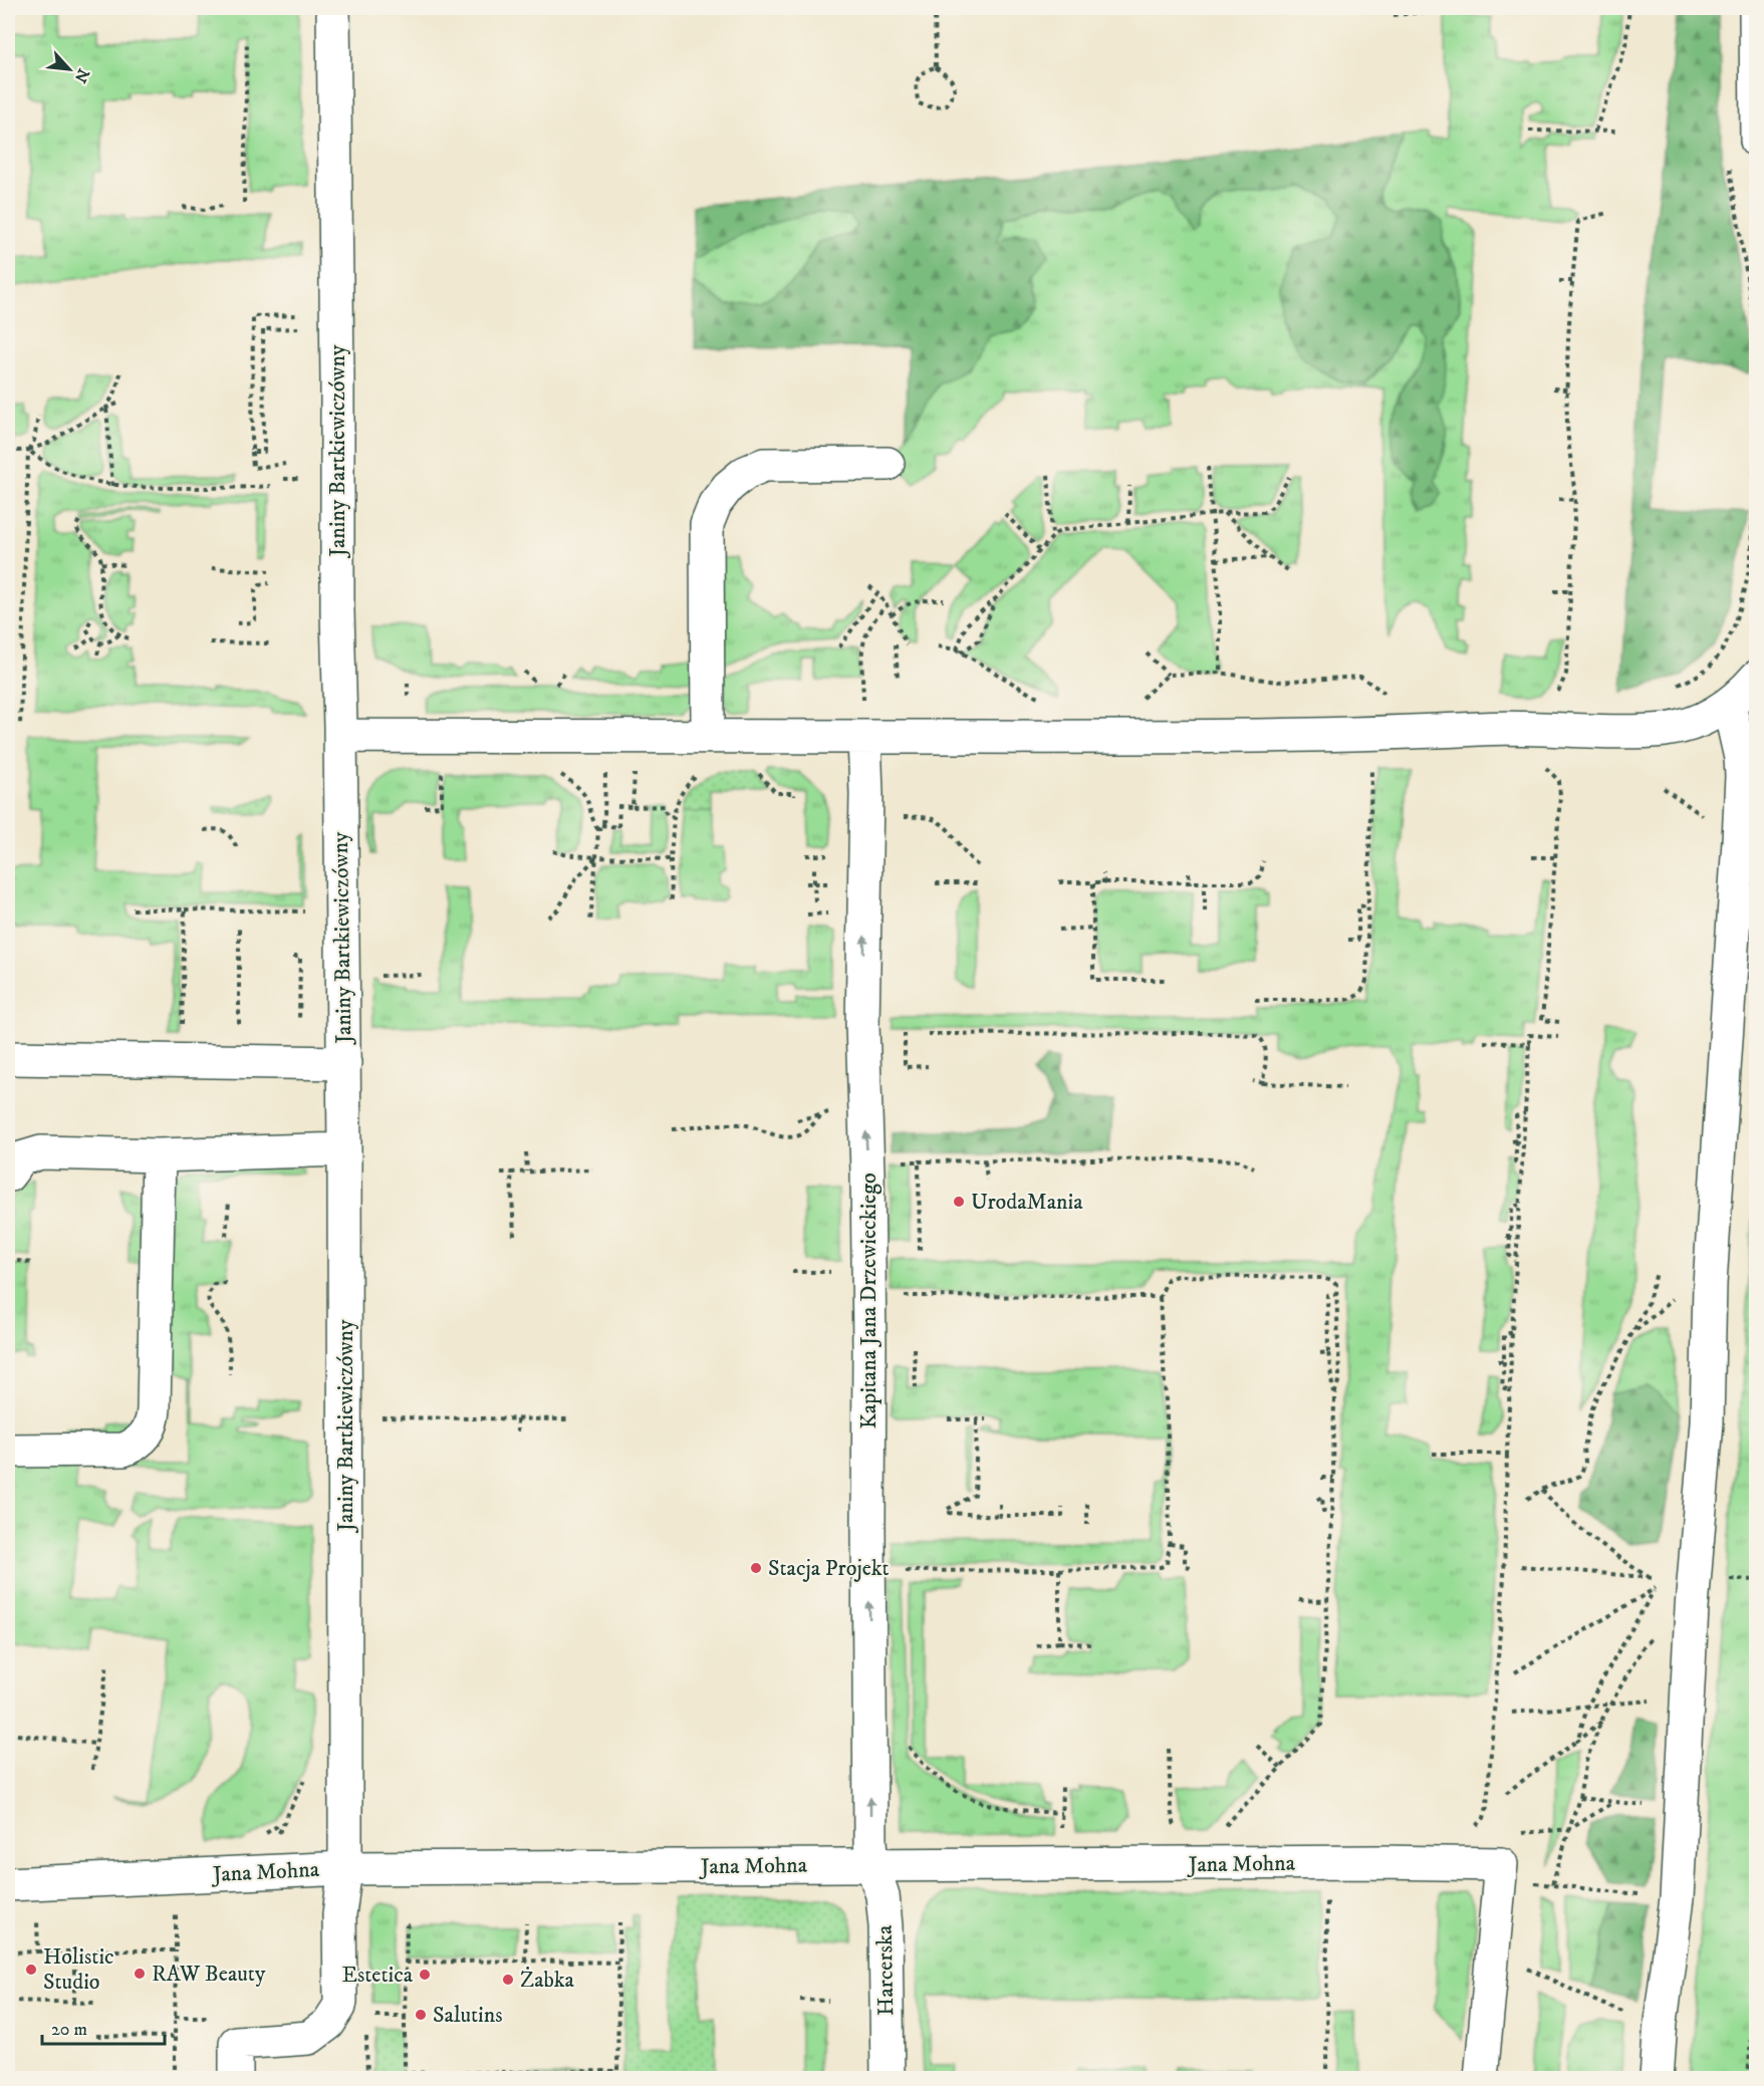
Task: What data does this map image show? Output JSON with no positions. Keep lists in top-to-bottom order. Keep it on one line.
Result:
{"streets":{"street":["Janiny Bartkiewiczówny","Kapitana Jana Drzewieckiego","Jana Mohna","Harcerska"]},"crossings":[["Janiny Bartkiewiczówny","Jana Mohna"],["Kapitana Jana Drzewieckiego","Jana Mohna"],["Kapitana Jana Drzewieckiego","Harcerska"],["Jana Mohna","Harcerska"]],"one_way":["Kapitana Jana Drzewieckiego"],"places":["UrodaMania","Stacja Projekt","Holistic Studio","RAW Beauty","Estetica","Żabka","Salutins"],"scale_bar":"20 m","north":"bottom right"}
